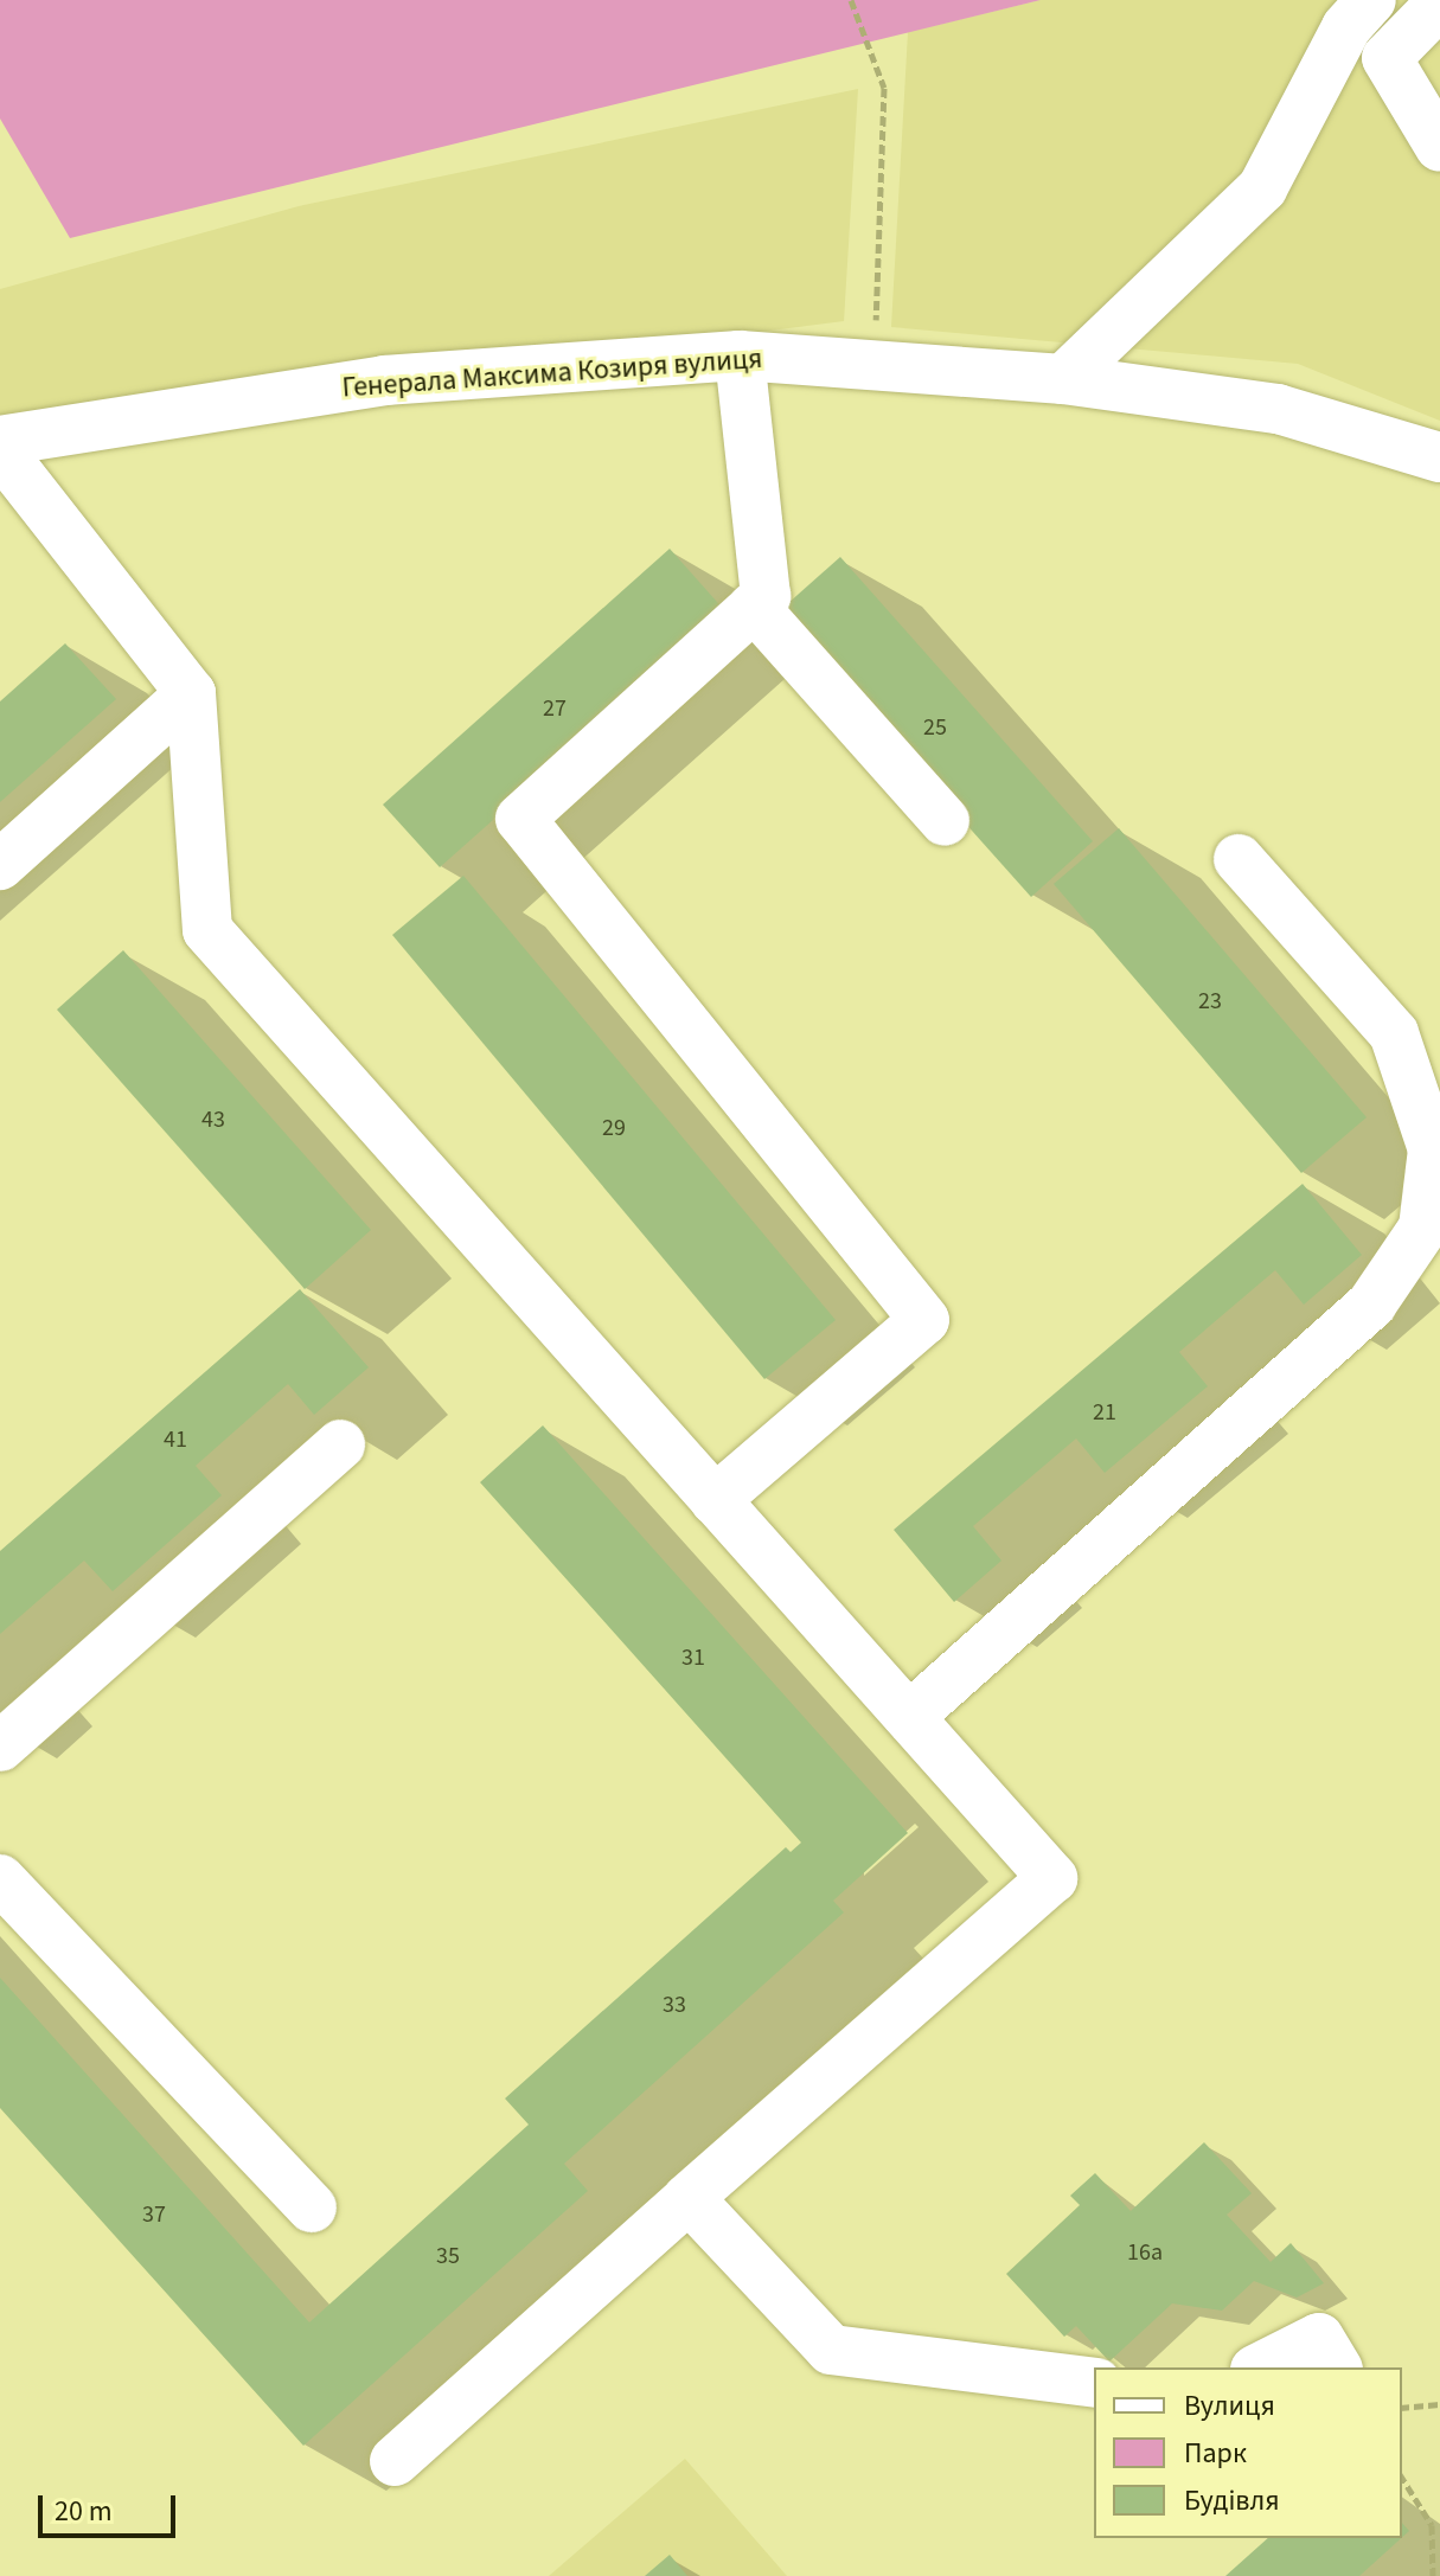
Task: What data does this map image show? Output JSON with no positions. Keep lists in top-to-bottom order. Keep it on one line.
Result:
{"streets":{"street":["Генерала Максима Козиря вулиця"]},"house_numbers":["27","25","23","43","29","21","41","31","33","37","16а","35"],"legend":["Вулиця","Парк","Будівля"],"scale_bar":"20 m"}
